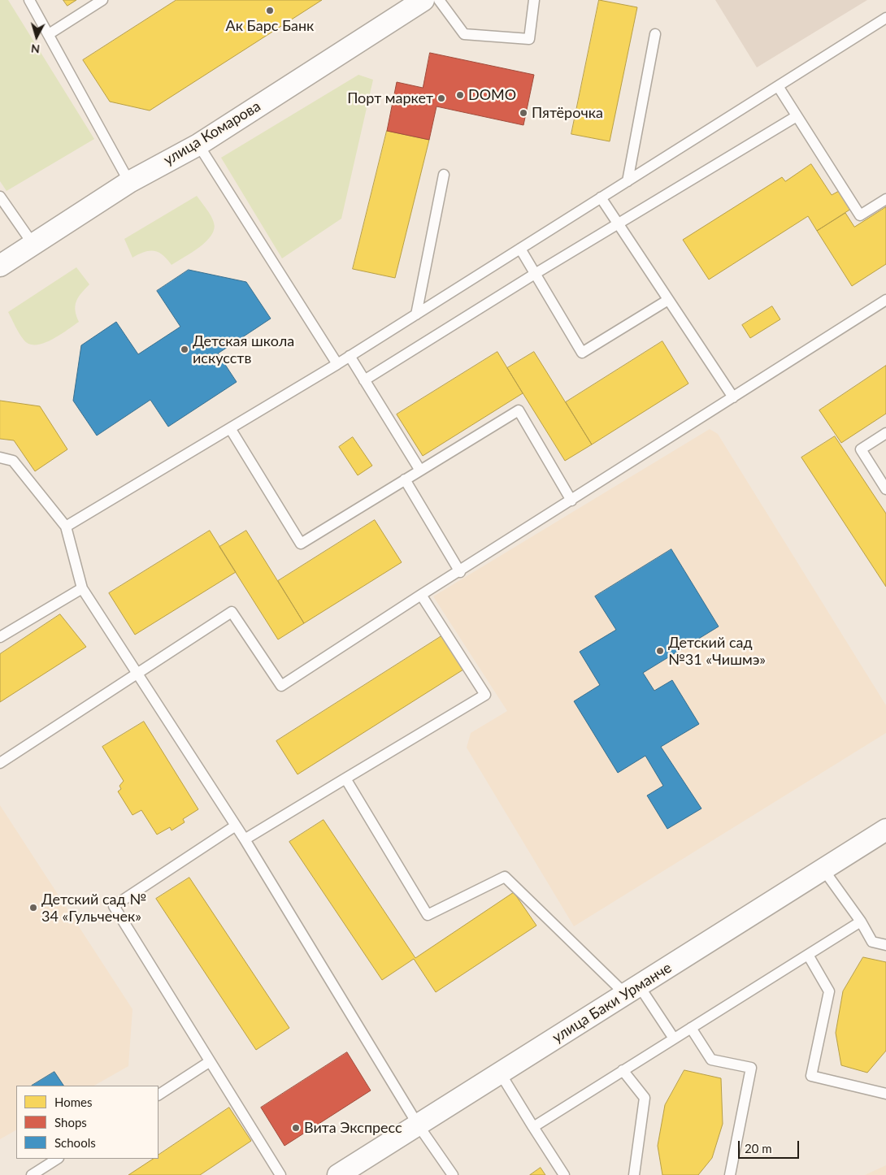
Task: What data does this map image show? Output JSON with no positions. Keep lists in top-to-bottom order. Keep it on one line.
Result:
{"streets":{"street":["улица Комарова","улица Баки Урманче"]},"places":["Ак Барс Банк","DOMO","Порт маркет","Пятёрочка","Детская школа искусств","Детский сад №31 «Чишмэ»","Детский сад № 34 «Гульчечек»","Вита Экспресс"],"legend":["Homes","Shops","Schools"],"scale_bar":"20 m","north":"bottom"}
